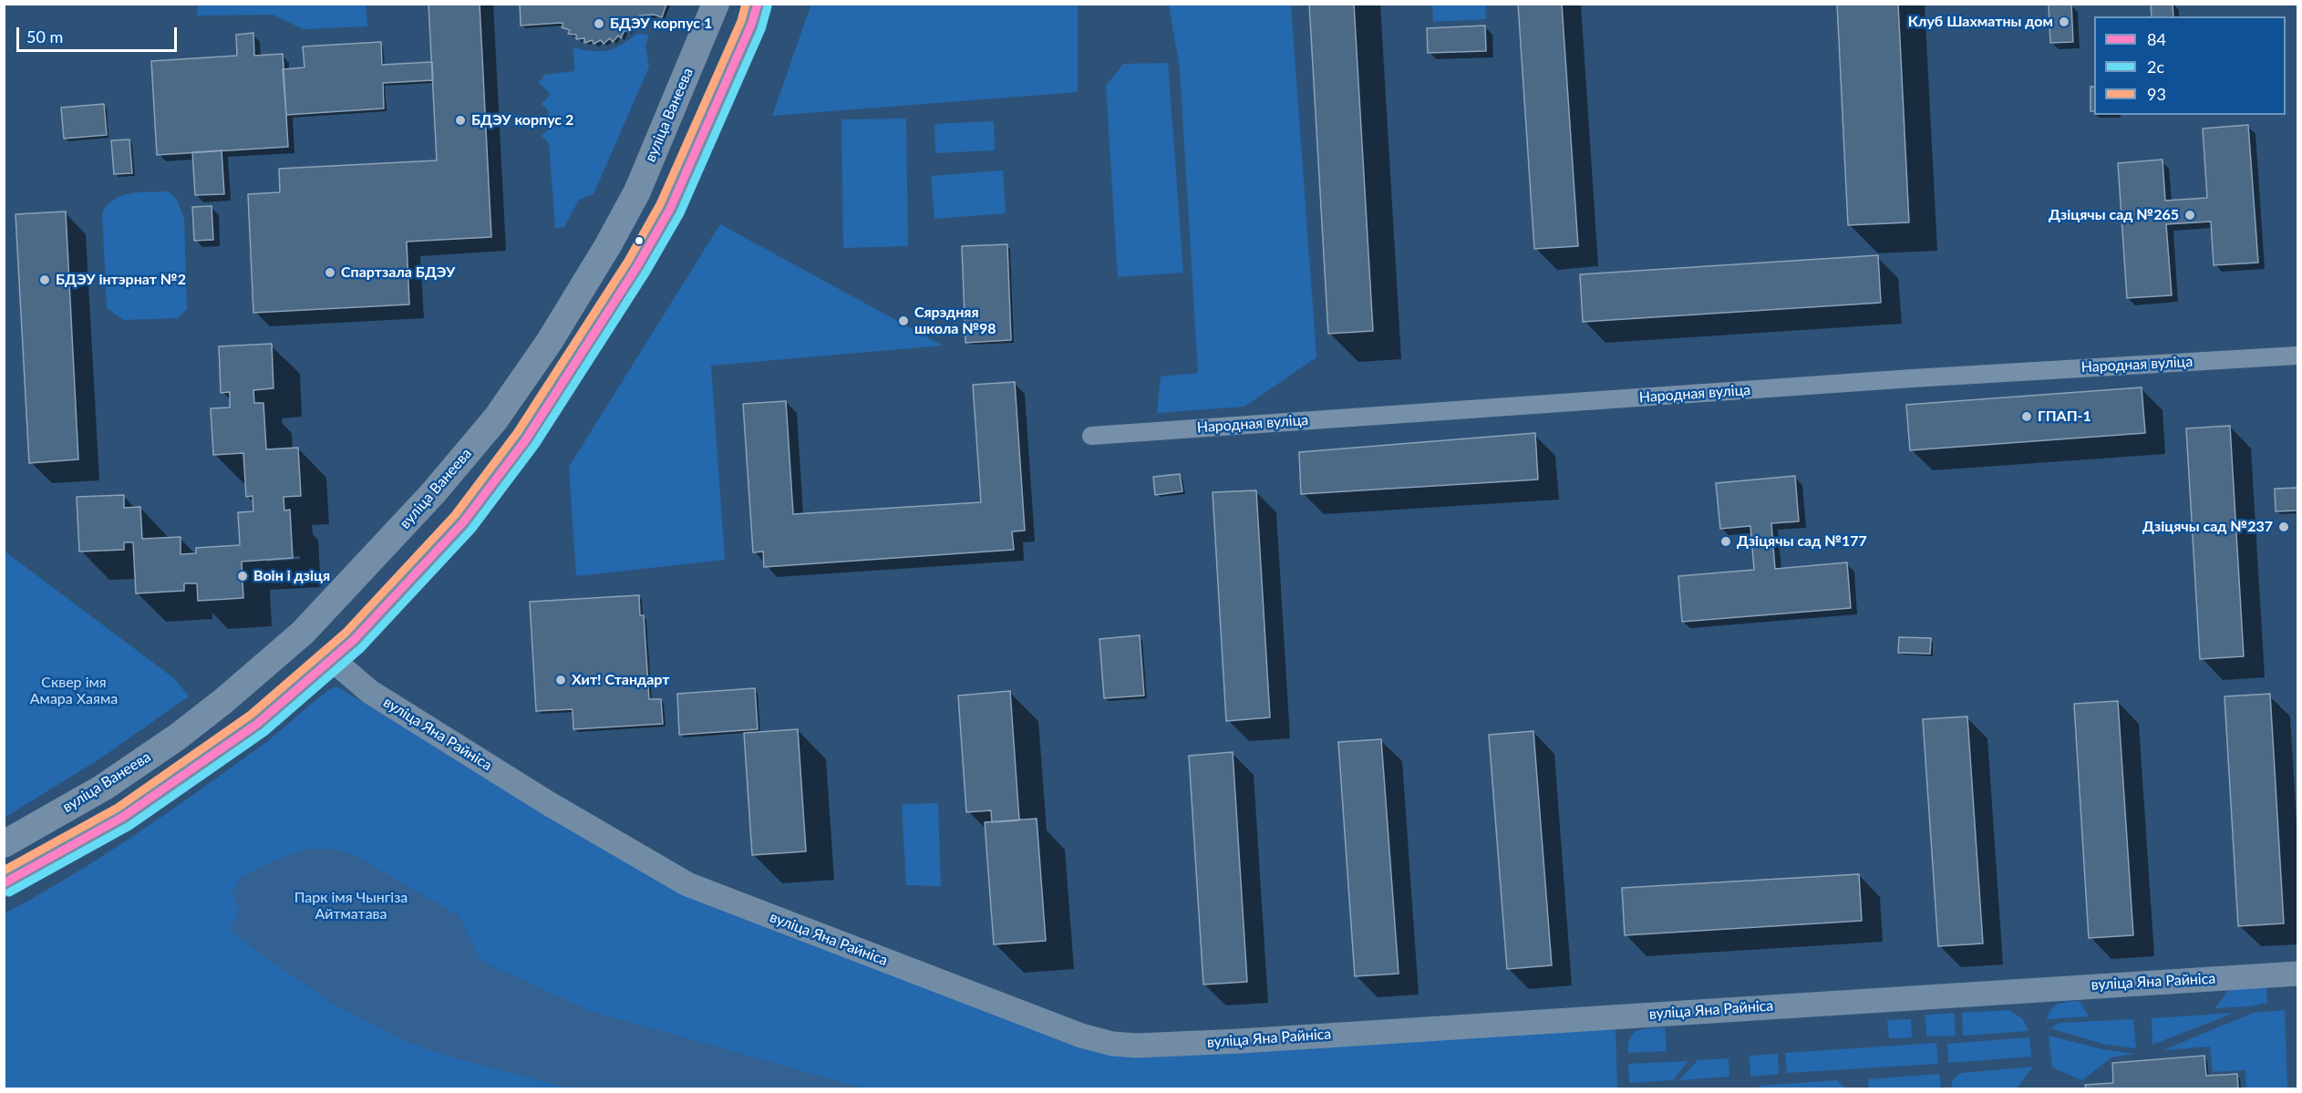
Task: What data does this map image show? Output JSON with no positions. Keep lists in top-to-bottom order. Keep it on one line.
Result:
{"streets":{"main road":["вуліца Ванеева"],"street":["Народная вуліца","вуліца Яна Райніса"]},"parks":["Сквер імя Амара Хаяма","Парк імя Чынгіза Айтматава"],"places":["Клуб Шахматны дом","БДЭУ корпус 1","БДЭУ корпус 2","Дзіцячы сад №265","Спартзала БДЭУ","БДЭУ інтэрнат №2","Сярэдняя школа №98","ГПАП-1","Дзіцячы сад №237","Дзіцячы сад №177","Воін і дзіця","Хит! Стандарт"],"lines":["transit line 84","transit line 93","transit line 2с"],"legend":["84","2с","93"],"scale_bar":"50 m"}
